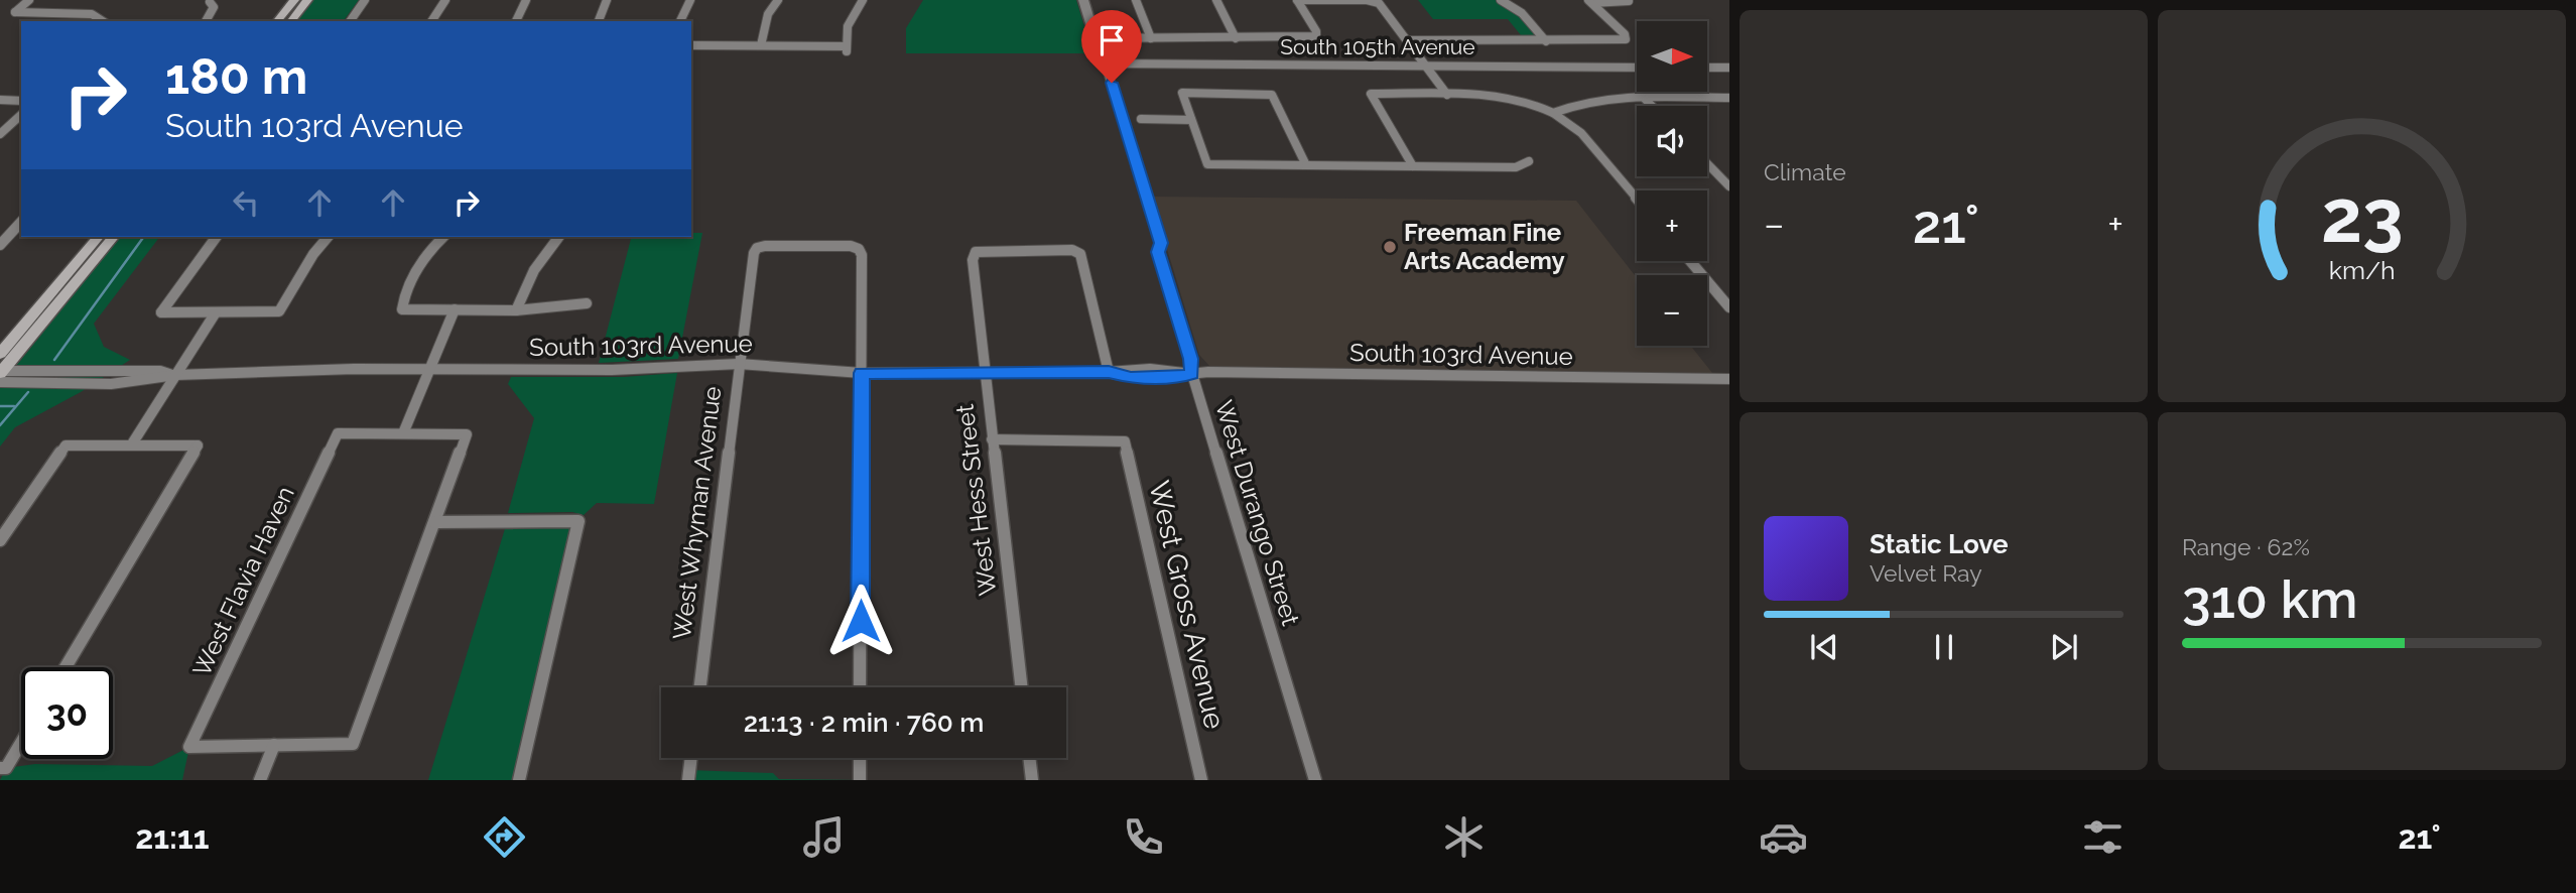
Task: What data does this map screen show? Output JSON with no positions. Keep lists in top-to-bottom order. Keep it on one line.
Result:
{"streets":{"street":["South 105th Avenue","South 103rd Avenue","West Hess Street","West Whyman Avenue","West Durango Street","West Flavia Haven","West Gross Avenue"]},"crossings":[["South 105th Avenue","West Durango Street"],["South 103rd Avenue","West Hess Street"],["South 103rd Avenue","West Whyman Avenue"],["South 103rd Avenue","West Durango Street"],["West Hess Street","West Gross Avenue"]],"places":["Freeman Fine Arts Academy"],"north":"right","page":{"tile":["Climate",["Range · 62%","310 km"]],"map_buttons":["+","−"],"turn":["180 m","South 103rd Avenue"],"heat":["−","21°","+"],"song":["Static Love","Velvet Ray"],"limit":"30","trip":"21:13 · 2 min · 760 m","tabs":["21:11","21°"],"gauge":["23","km/h"]}}
